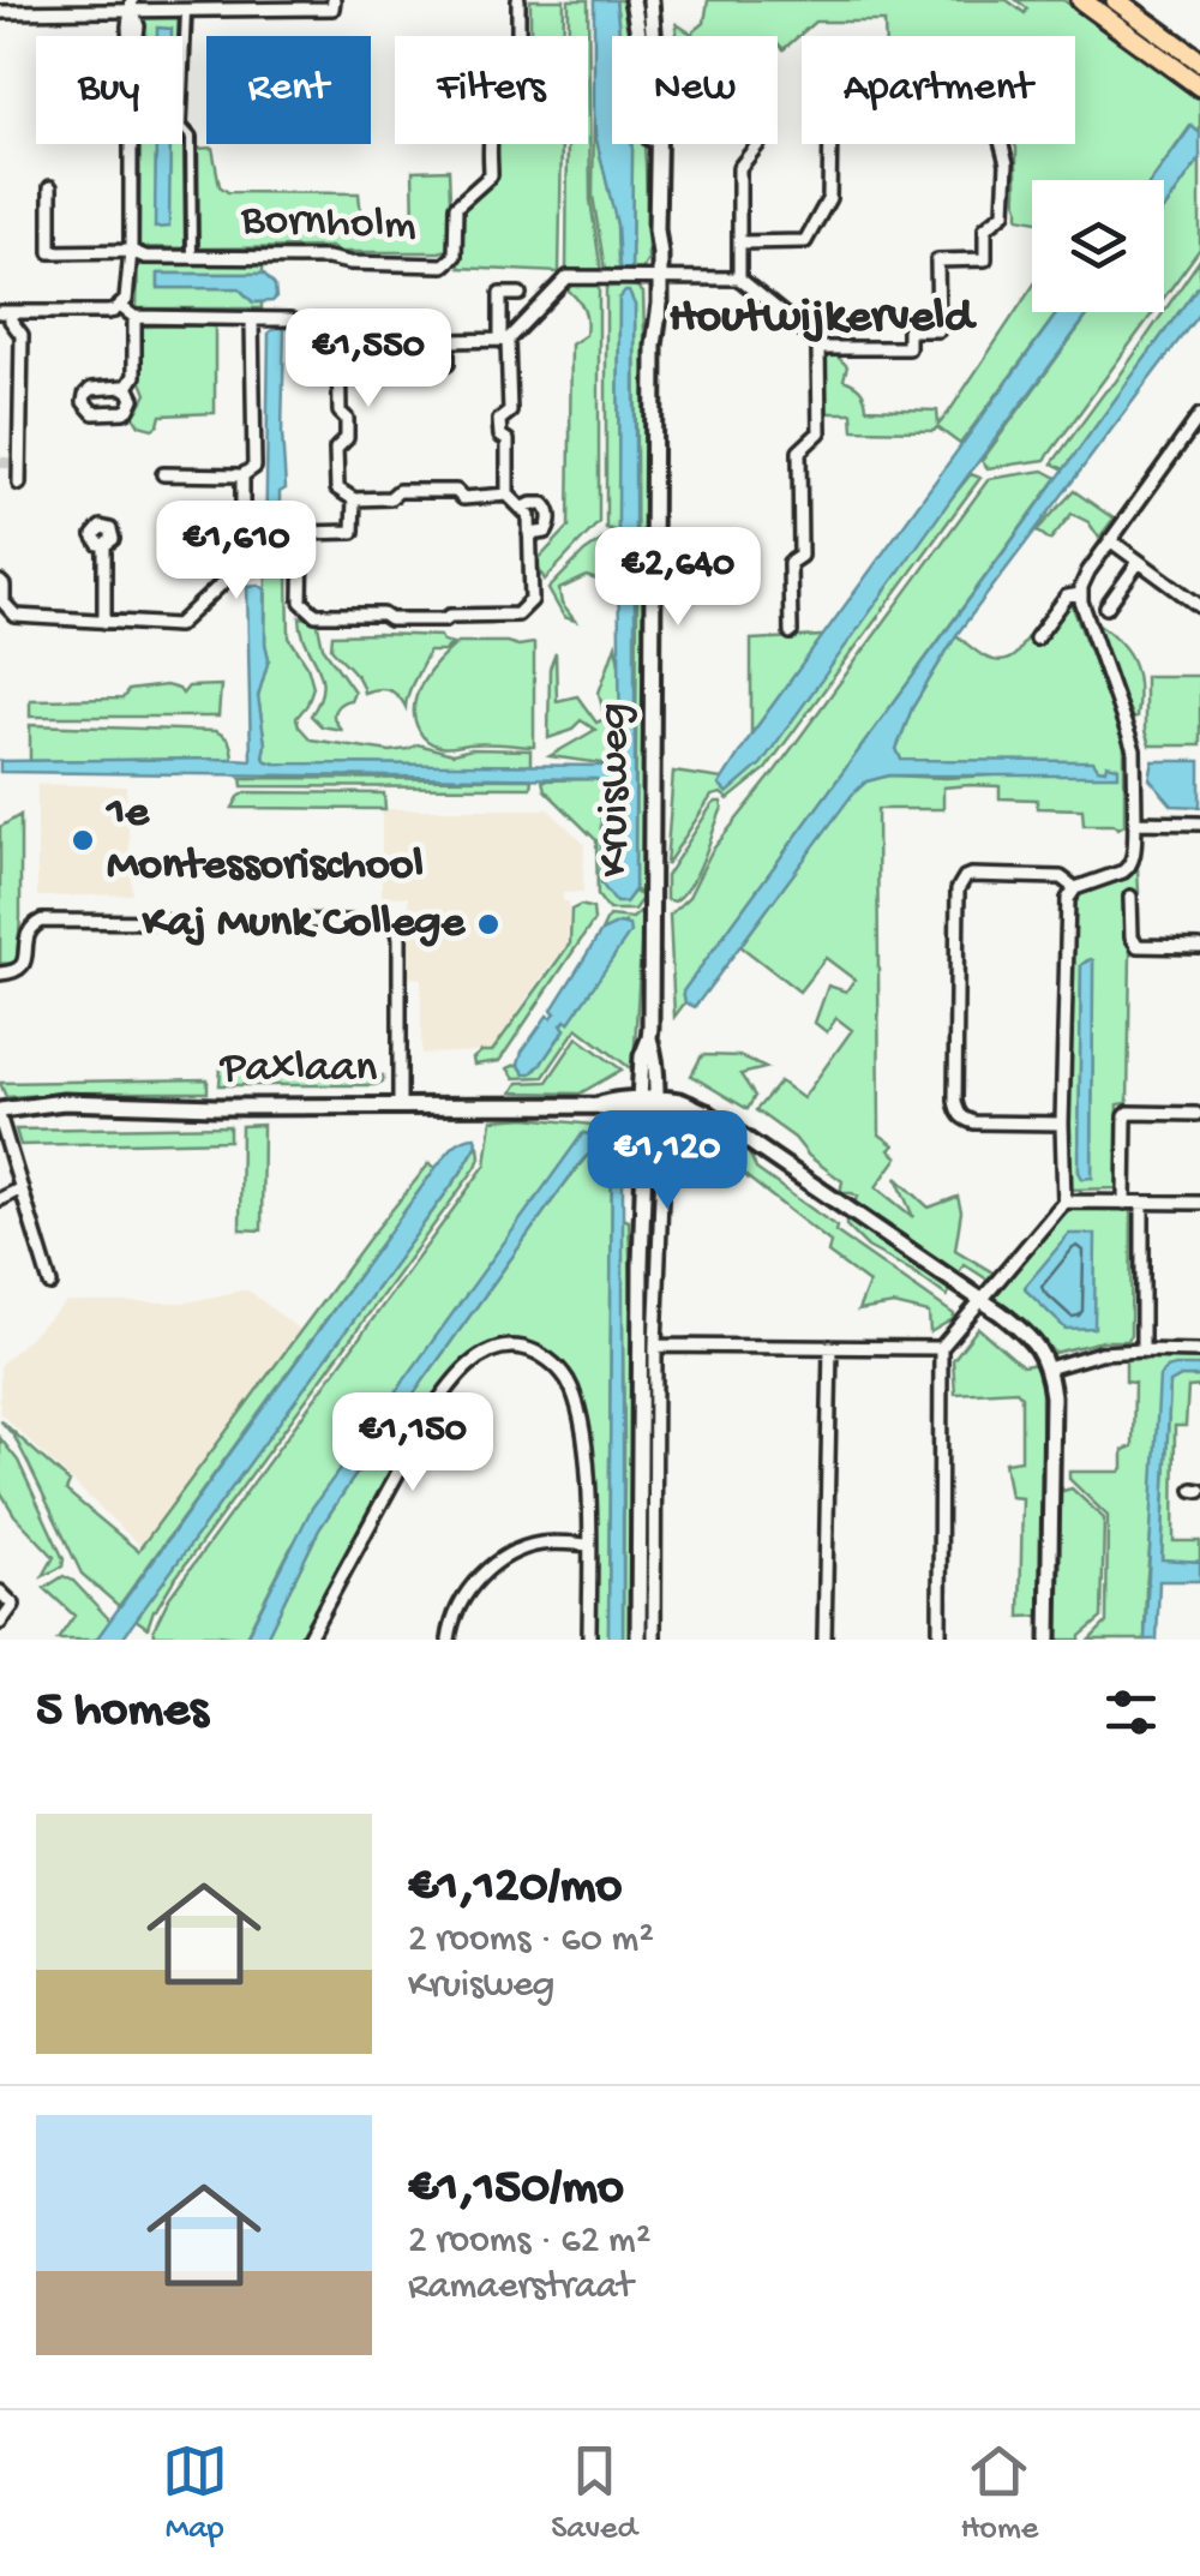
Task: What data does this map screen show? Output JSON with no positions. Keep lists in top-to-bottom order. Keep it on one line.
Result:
{"streets":{"street":["Bornholm","Kruisweg","Paxlaan"]},"crossings":[["Kruisweg","Paxlaan"]],"districts":["Houtwijkerveld"],"places":["1e Montessorischool","Kaj Munk College"],"page":{"chip":["Buy","Rent","Filters","New","Apartment"],"price":["€1,550","€1,610","€2,640","€1,120","€1,150"],"heading":"5 homes","list":[{"name":"€1,120/mo","note":"2 rooms · 60 m² · Kruisweg"},{"name":"€1,150/mo","note":"2 rooms · 62 m² · Ramaerstraat"}],"tabs":["Map","Saved","Home"]}}
